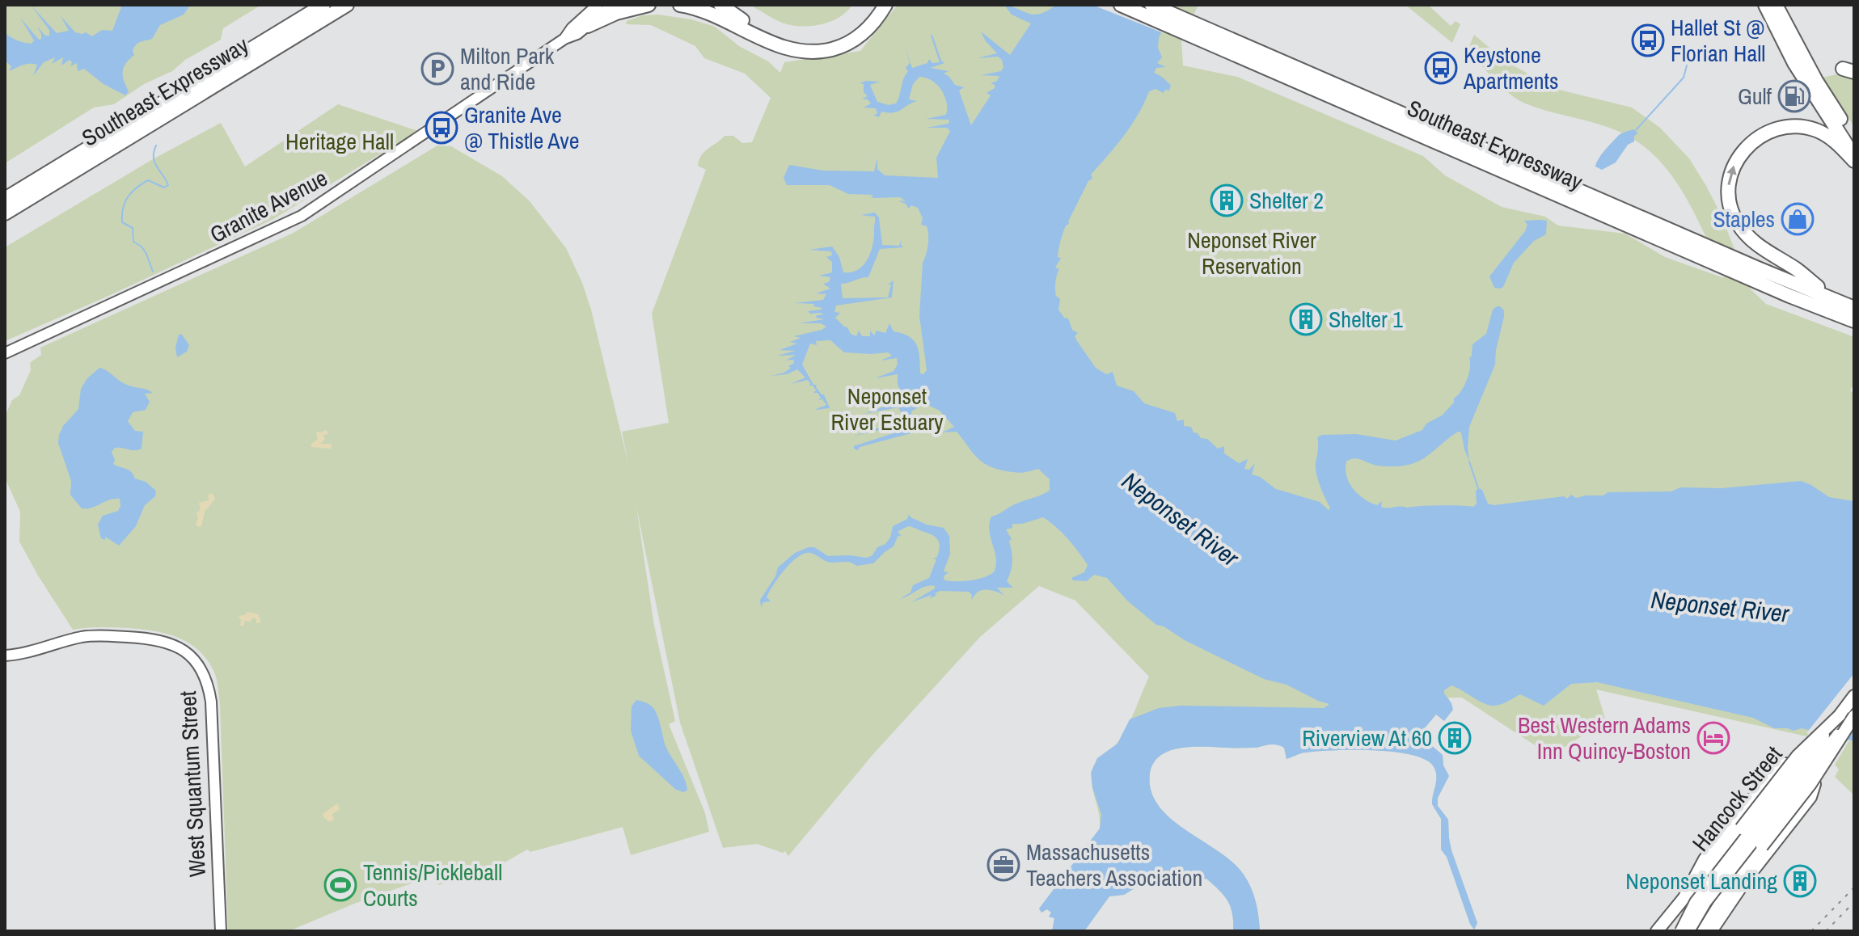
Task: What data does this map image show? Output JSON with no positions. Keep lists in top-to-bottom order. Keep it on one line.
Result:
{"streets":{"highway":["Southeast Expressway"],"main road":["Granite Avenue","West Squantum Street","Hancock Street"]},"water":["Neponset River"],"parks":["Heritage Hall","Neponset River Reservation","Neponset River Estuary"],"places":{"bus stop":["Hallet St @ Florian Hall","Keystone Apartments","Granite Ave @ Thistle Ave"],"parking":["Milton Park and Ride"],"fuel station":["Gulf"],"building":["Shelter 2","Shelter 1","Riverview At 60","Neponset Landing"],"shop":["Staples"],"hotel":["Best Western Adams Inn Quincy-Boston"],"office":["Massachusetts Teachers Association"],"sports":["Tennis/Pickleball Courts"]}}
